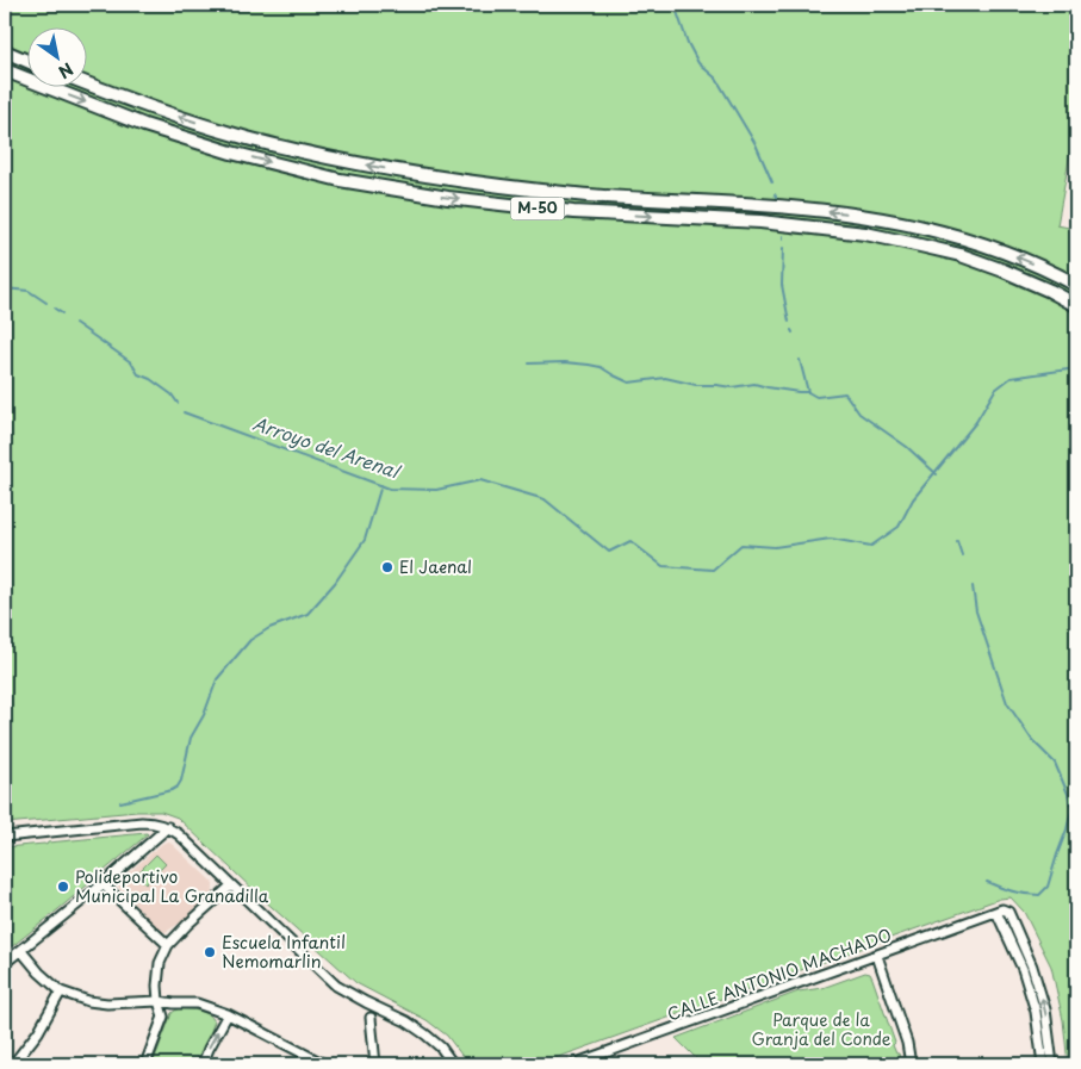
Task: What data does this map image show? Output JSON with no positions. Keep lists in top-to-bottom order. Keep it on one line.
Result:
{"streets":{"highway":["M-50"],"street":["CALLE ANTONIO MACHADO"]},"water":["Arroyo del Arenal"],"parks":["Parque de la Granja del Conde"],"places":["El Jaenal","Polideportivo Municipal La Granadilla","Escuela Infantil Nemomarlin"],"north":"bottom right"}
